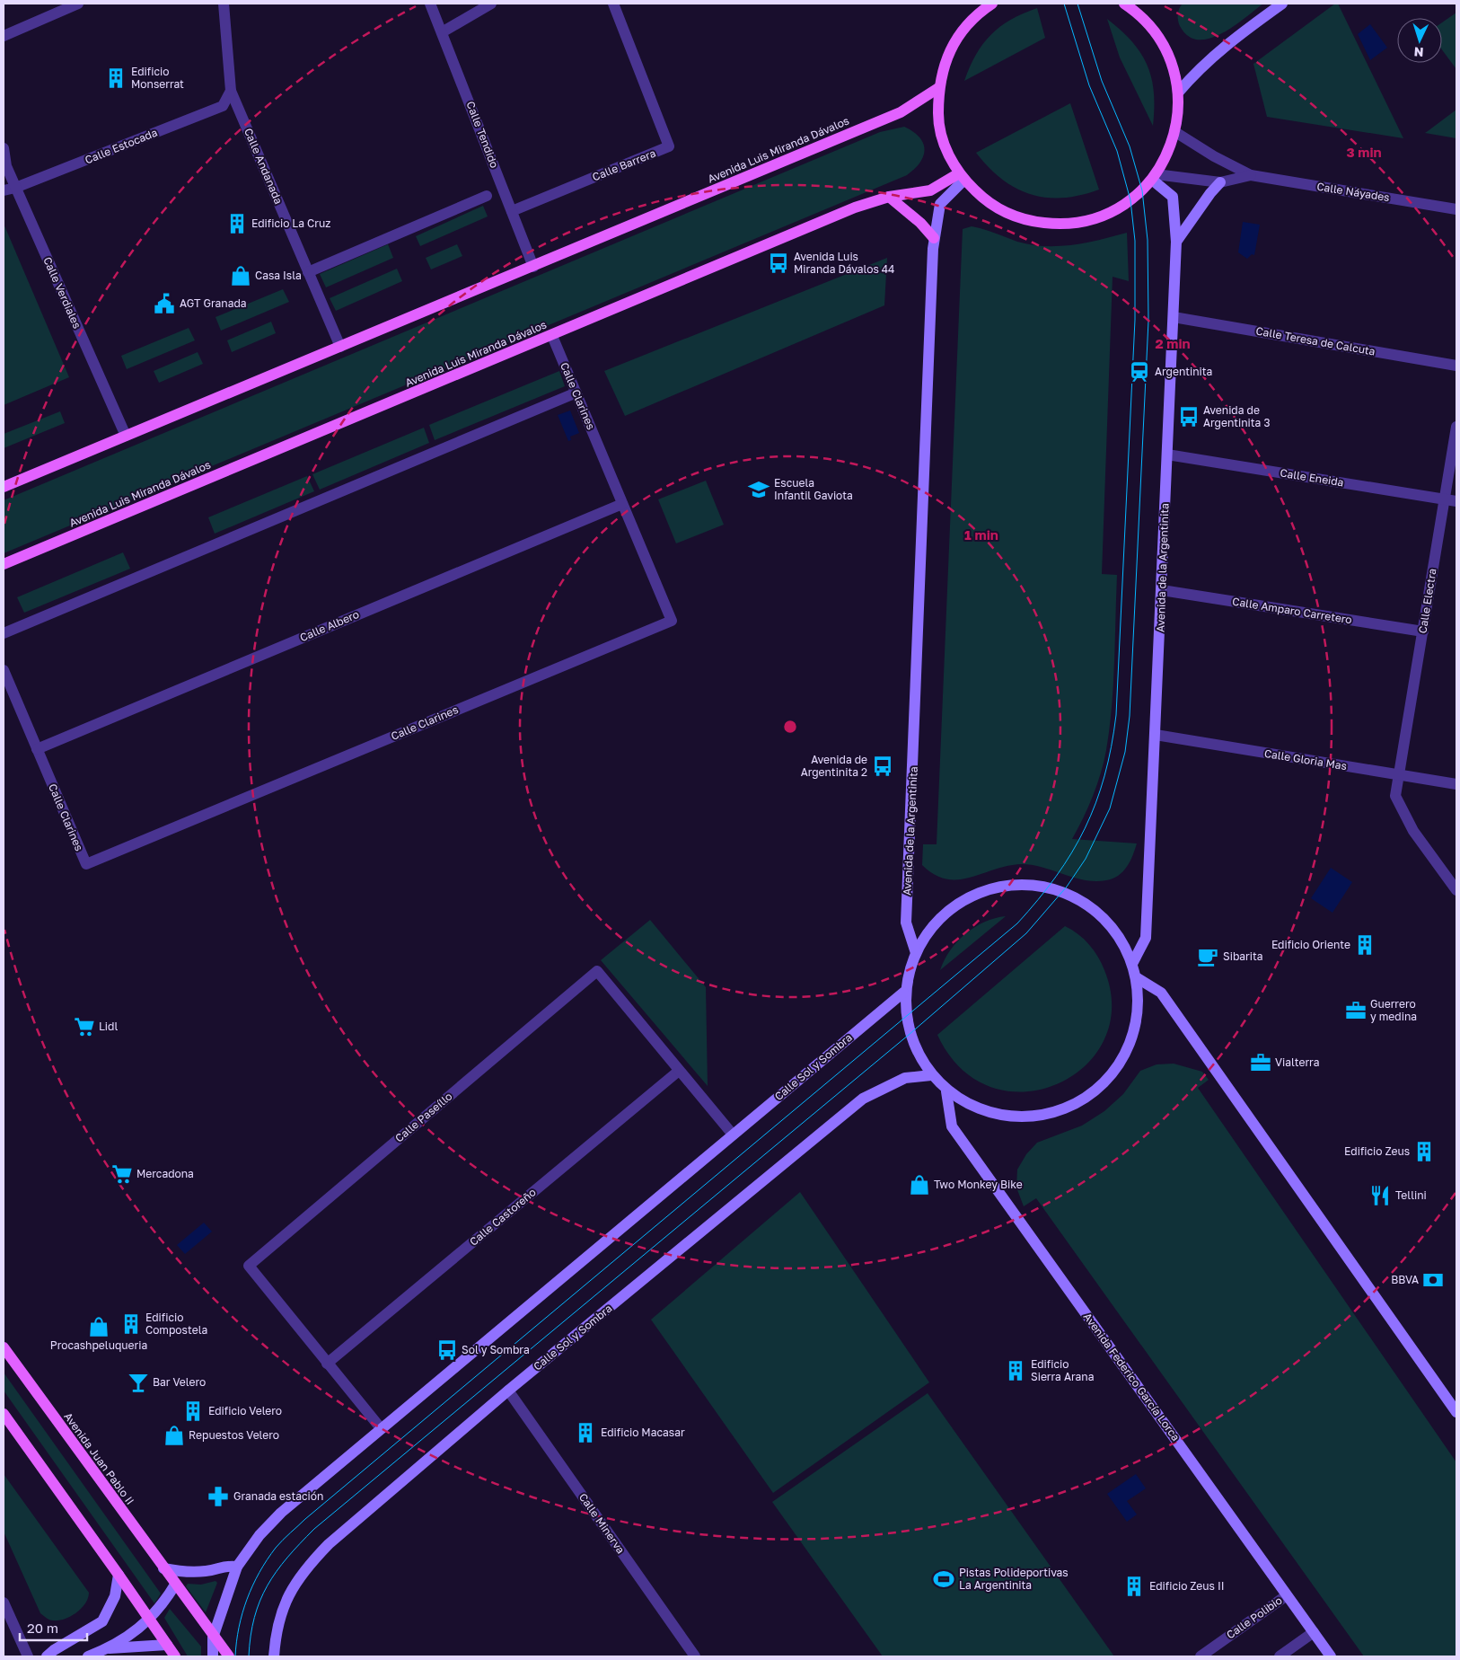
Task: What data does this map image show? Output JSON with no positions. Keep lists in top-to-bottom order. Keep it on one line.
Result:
{"streets":{"main road":["Avenida Luis Miranda Dávalos","Avenida de la Argentinita","Calle Sol y Sombra","Avenida Federico García Lorca","Avenida Juan Pablo II"],"street":["Calle Tendido","Calle Estocada","Calle Barrera","Calle Andanada","Calle Náyades","Calle Verdiales","Calle Teresa de Calcuta","Calle Clarines","Calle Eneida","Calle Electra","Calle Amparo Carretero","Calle Albero","Calle Gloria Mas","Calle Paseíllo","Calle Castoreño","Calle Minerva","Calle Polibio"]},"crossings":[["Calle Tendido","Avenida Luis Miranda Dávalos"],["Calle Tendido","Calle Barrera"],["Calle Estocada","Calle Andanada"],["Calle Estocada","Calle Verdiales"],["Avenida Luis Miranda Dávalos","Calle Andanada"],["Avenida Luis Miranda Dávalos","Calle Verdiales"],["Avenida Luis Miranda Dávalos","Calle Clarines"],["Avenida Luis Miranda Dávalos","Avenida de la Argentinita"],["Calle Náyades","Avenida de la Argentinita"],["Calle Teresa de Calcuta","Avenida de la Argentinita"],["Calle Clarines","Calle Albero"],["Calle Eneida","Avenida de la Argentinita"],["Calle Eneida","Calle Electra"],["Avenida de la Argentinita","Calle Amparo Carretero"],["Avenida de la Argentinita","Calle Gloria Mas"],["Calle Electra","Calle Amparo Carretero"],["Calle Electra","Calle Gloria Mas"],["Calle Sol y Sombra","Calle Paseíllo"],["Calle Sol y Sombra","Avenida Juan Pablo II"],["Calle Sol y Sombra","Calle Minerva"],["Calle Paseíllo","Calle Castoreño"],["Avenida Federico García Lorca","Calle Polibio"]],"places":{"building":["Edificio Monserrat","Edificio La Cruz","Edificio Oriente","Edificio Zeus","Edificio Compostela","Edificio Sierra Arana","Edificio Velero","Edificio Macasar","Edificio Zeus II"],"bus stop":["Avenida Luis Miranda Dávalos 44","Avenida de Argentinita 3","Avenida de Argentinita 2","Sol y Sombra"],"shop":["Casa Isla","Two Monkey Bike","Procashpeluqueria","Repuestos Velero"],"public building":["AGT Granada"],"station":["Argentinita"],"school or university":["Escuela Infantil Gaviota"],"cafe":["Sibarita"],"office":["Guerrero y medina","Vialterra"],"supermarket":["Lidl","Mercadona"],"restaurant":["Tellini"],"bank":["BBVA"],"bar":["Bar Velero"],"pharmacy":["Granada estación"],"sports":["Pistas Polideportivas La Argentinita"]},"scale_bar":"20 m","north":"bottom","rings":["3 min","2 min","1 min"]}
